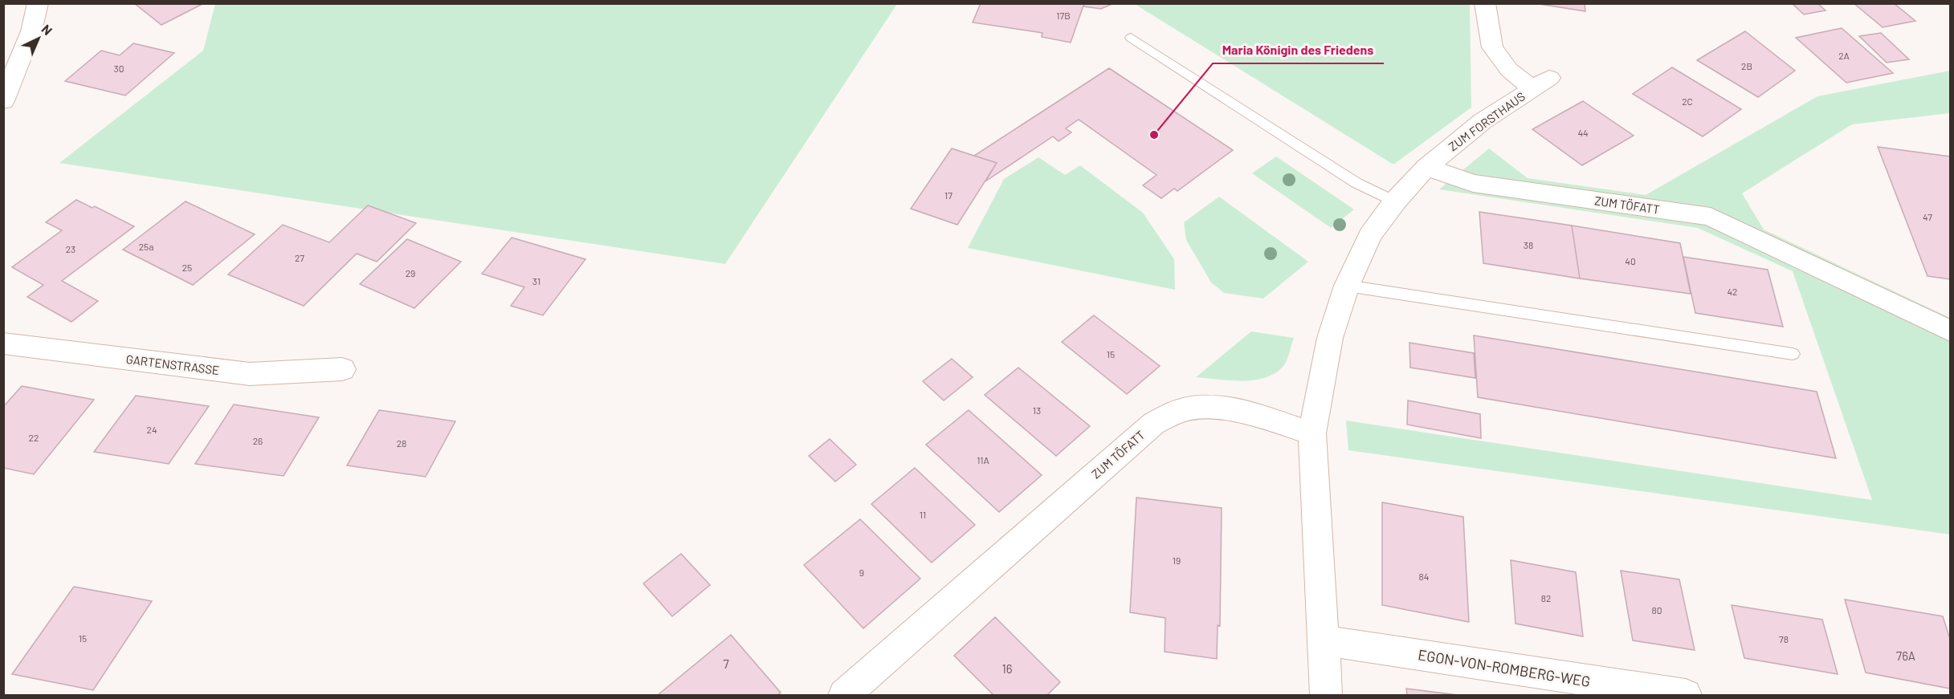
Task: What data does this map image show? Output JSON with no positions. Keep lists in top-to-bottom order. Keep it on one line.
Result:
{"streets":{"street":["ZUM FORSTHAUS","ZUM TÖFATT","GARTENSTRASSE","EGON-VON-ROMBERG-WEG"]},"crossings":[["ZUM FORSTHAUS","ZUM TÖFATT"]],"places":["Maria Königin des Friedens"],"house_numbers":["17B","2A","2B","30","2C","44","17","47","38","25a","23","27","40","25","29","31","42","15","13","24","22","26","28","11A","11","19","9","84","82","80","15","78","76A","7","16"],"north":"top right"}
